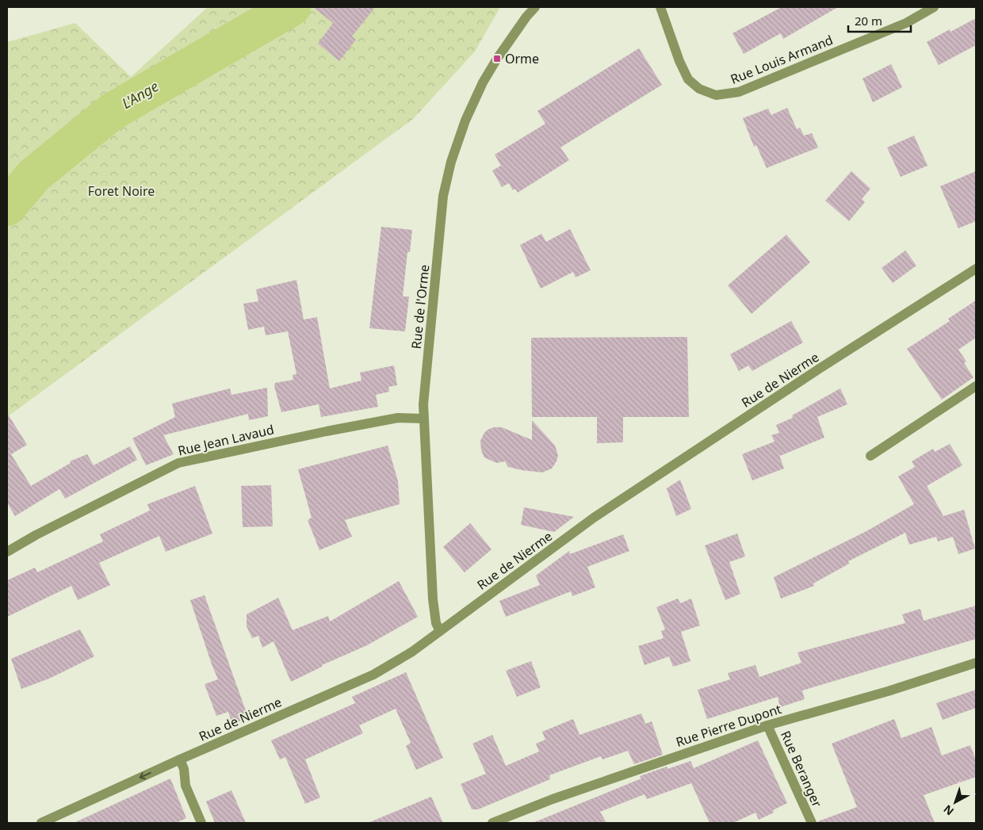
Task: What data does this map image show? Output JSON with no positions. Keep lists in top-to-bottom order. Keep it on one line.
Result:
{"streets":{"street":["Rue Louis Armand","Rue de l'Orme","Rue de Nierme","Rue Jean Lavaud","Rue Pierre Dupont","Rue Beranger"]},"crossings":[["Rue de l'Orme","Rue de Nierme"],["Rue de l'Orme","Rue Jean Lavaud"],["Rue Pierre Dupont","Rue Beranger"]],"water":["L'Ange"],"parks":["Foret Noire"],"places":{"transit":["Orme"]},"scale_bar":"20 m","north":"bottom left"}
